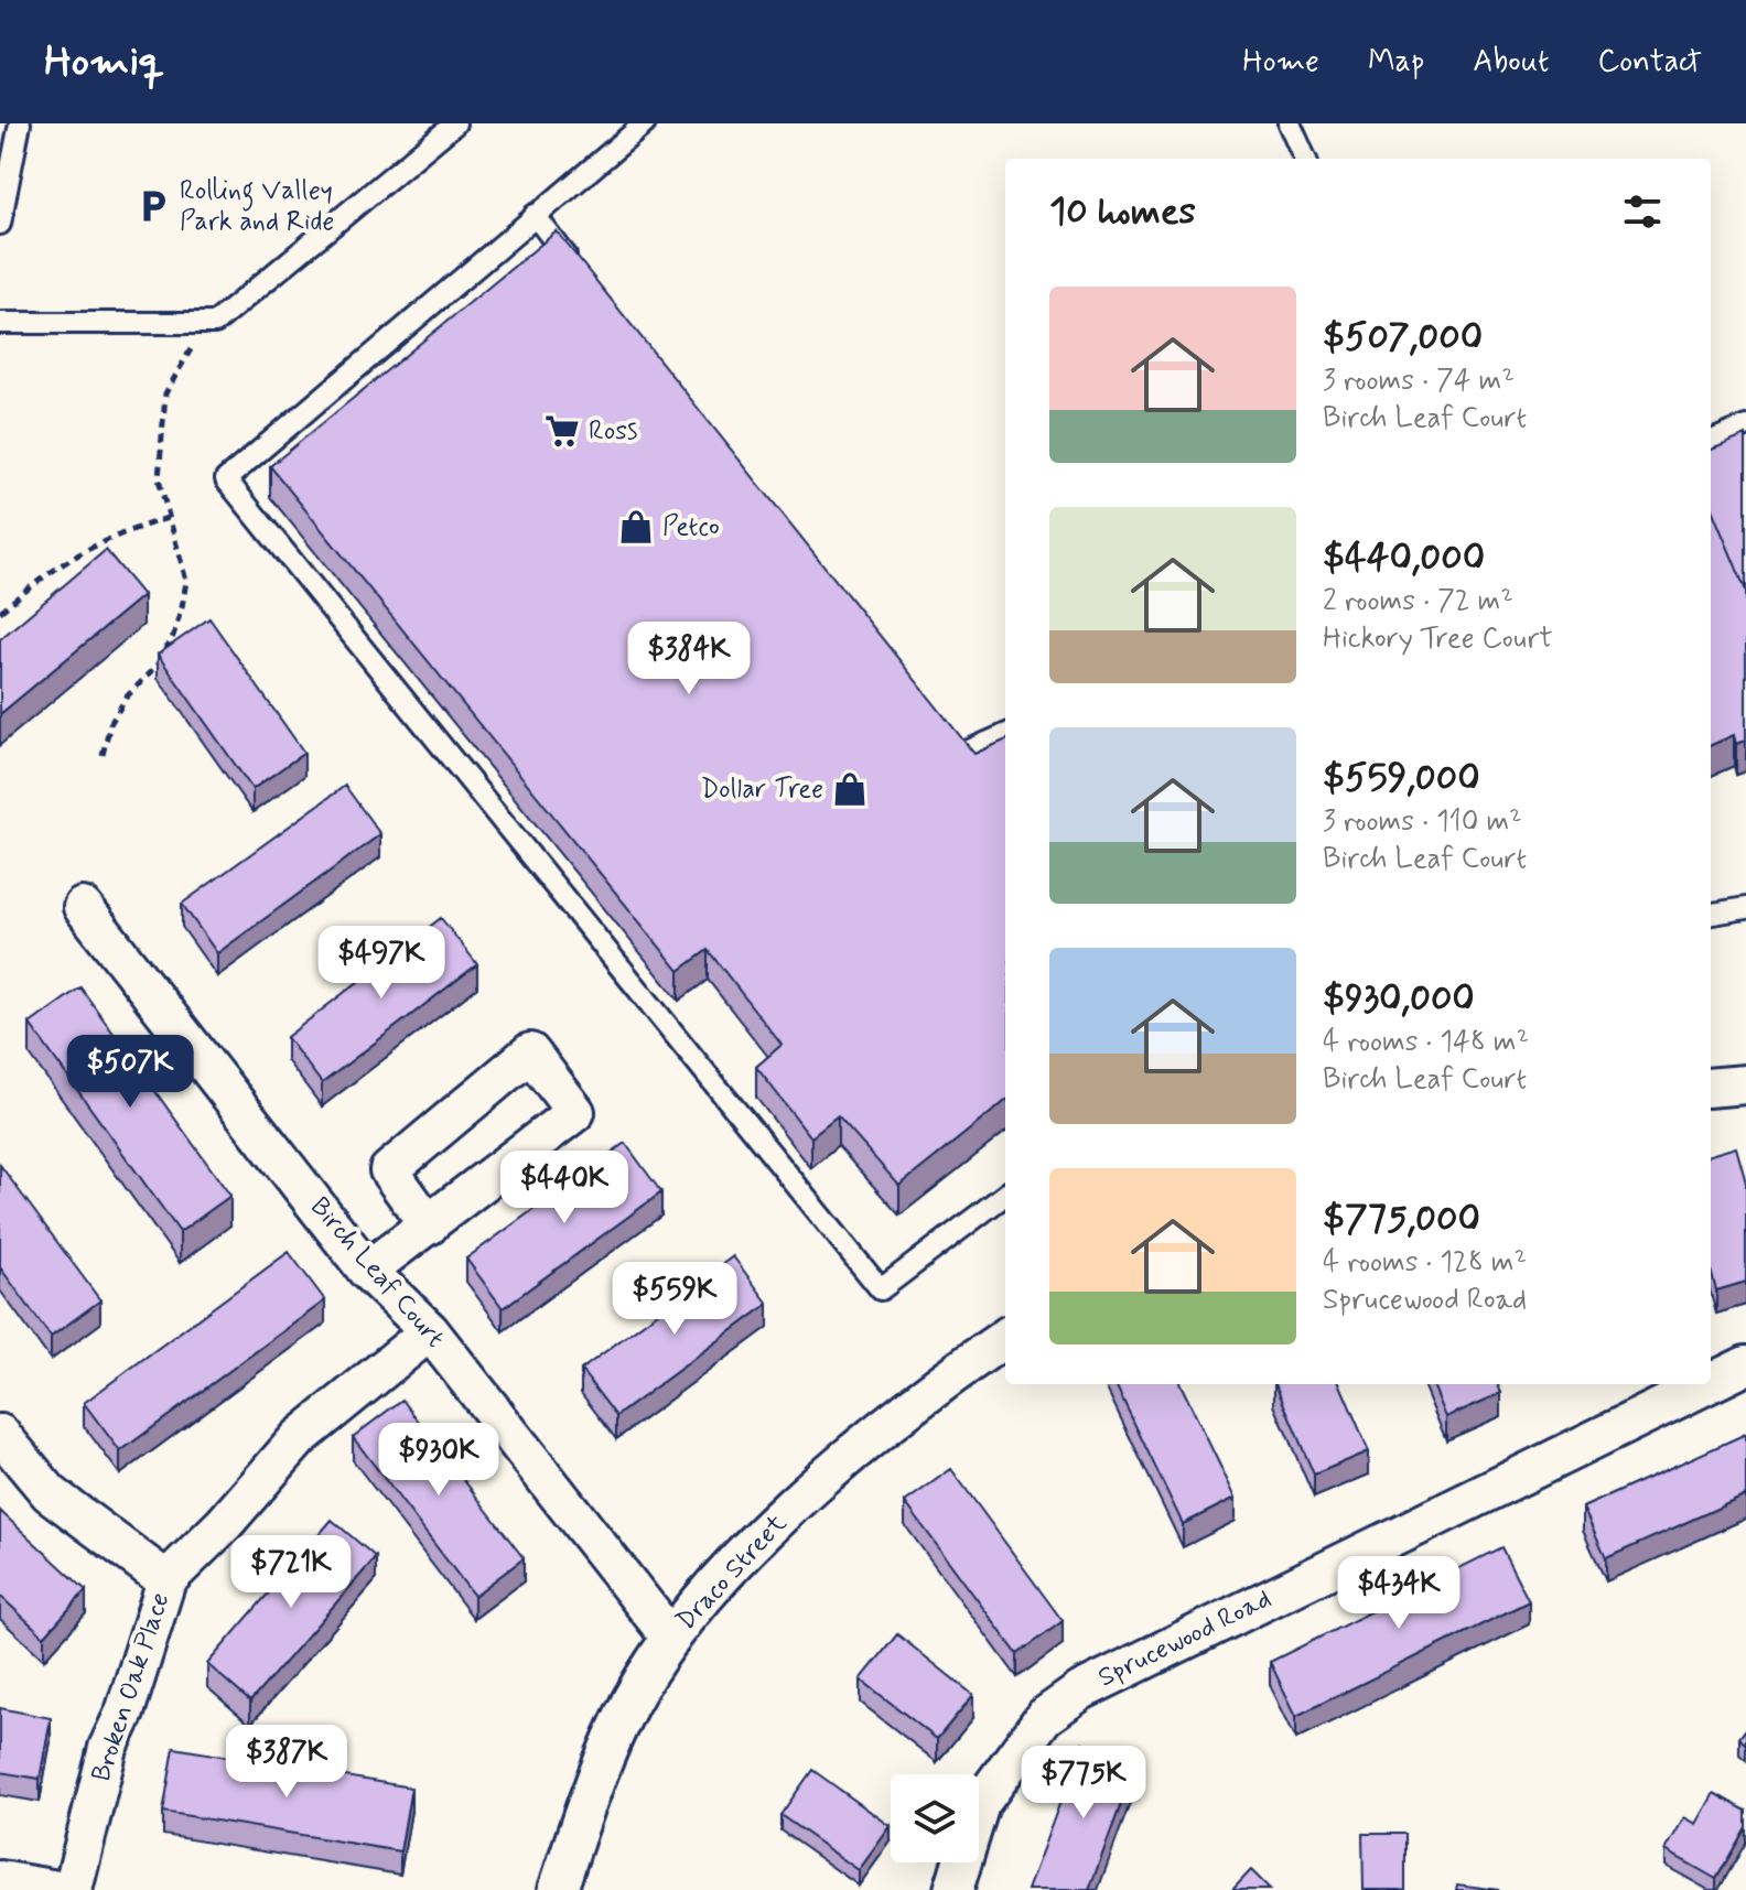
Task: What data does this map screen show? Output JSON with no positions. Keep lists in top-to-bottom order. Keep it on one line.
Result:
{"streets":{"street":["Birch Leaf Court","Draco Street","Sprucewood Road","Broken Oak Place"]},"crossings":[["Birch Leaf Court","Draco Street"],["Birch Leaf Court","Broken Oak Place"]],"places":{"parking":["Rolling Valley Park and Ride"],"supermarket":["Ross"],"shop":["Petco","Dollar Tree"]},"page":{"header":"Homiq","nav":["Home","Map","About","Contact"],"heading":"10 homes","list":[{"name":"$507,000","note":"3 rooms · 74 m² · Birch Leaf Court"},{"name":"$440,000","note":"2 rooms · 72 m² · Hickory Tree Court"},{"name":"$559,000","note":"3 rooms · 110 m² · Birch Leaf Court"},{"name":"$930,000","note":"4 rooms · 148 m² · Birch Leaf Court"},{"name":"$775,000","note":"4 rooms · 128 m² · Sprucewood Road"}],"price":["$384K","$497K","$507K","$440K","$559K","$930K","$721K","$434K","$387K","$775K"]}}
